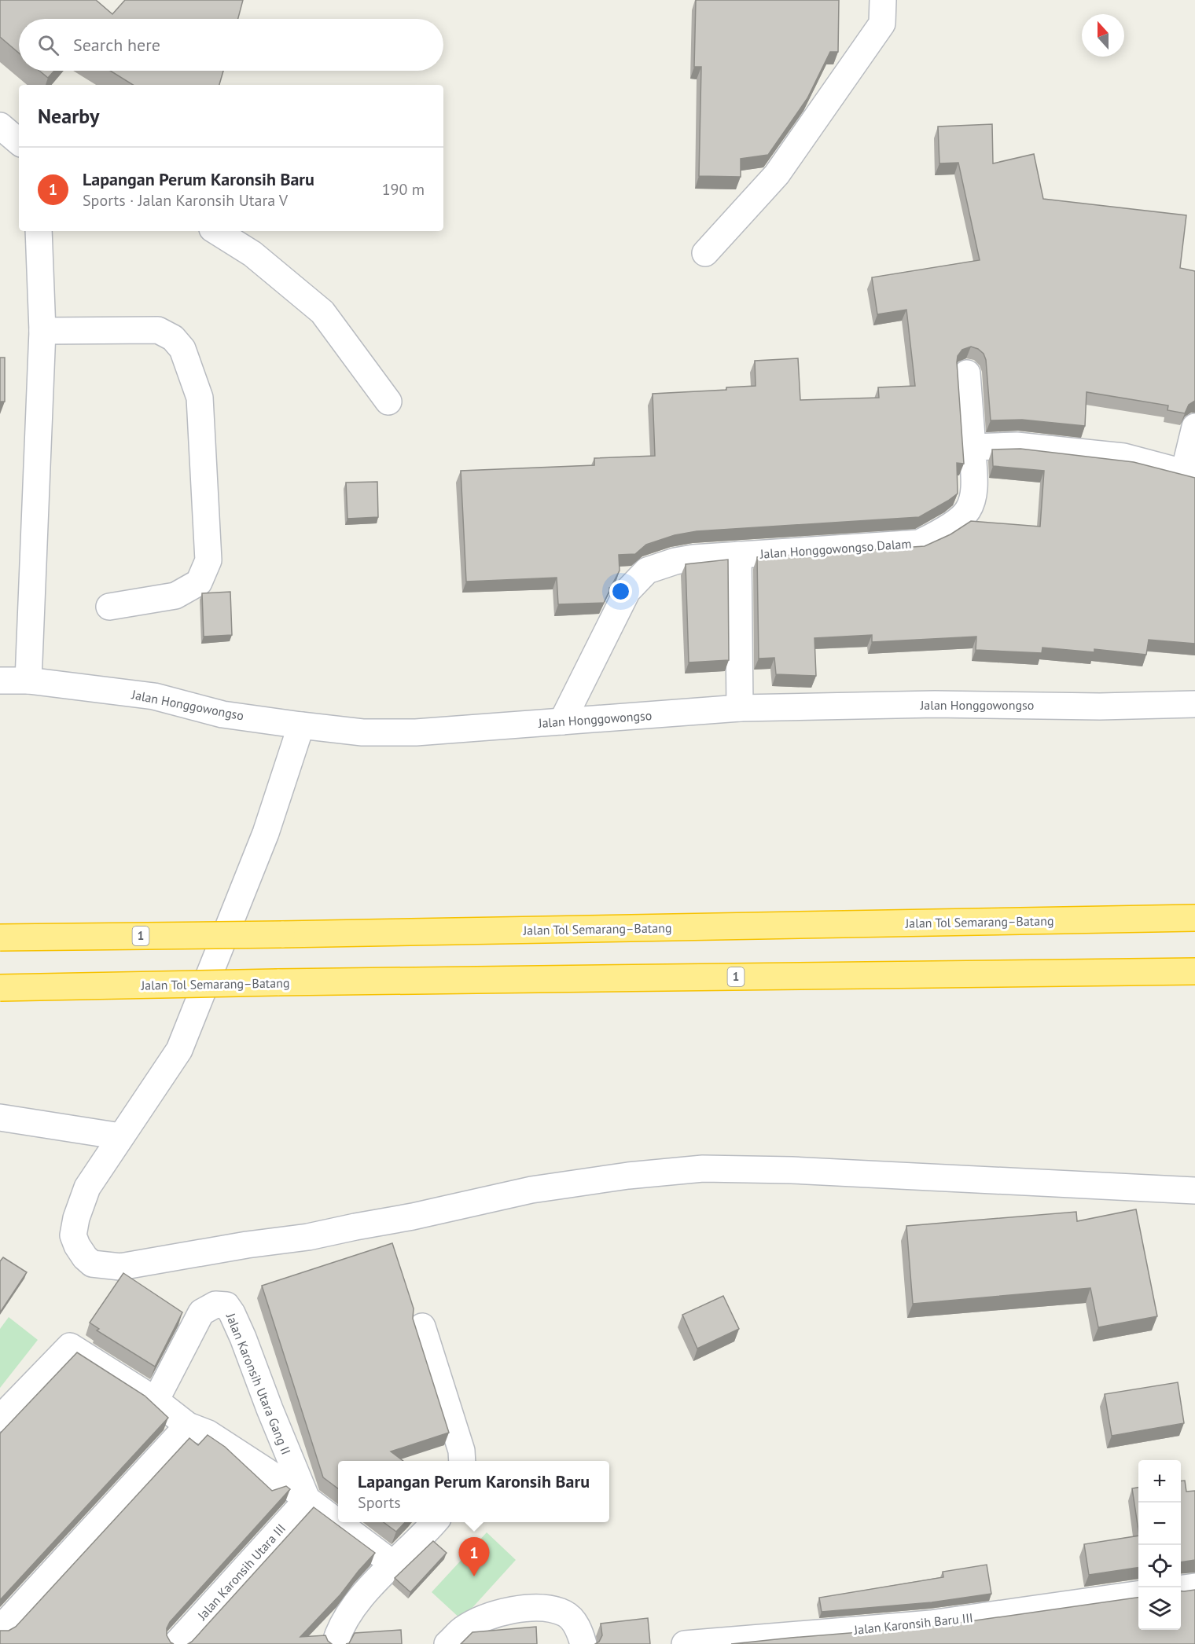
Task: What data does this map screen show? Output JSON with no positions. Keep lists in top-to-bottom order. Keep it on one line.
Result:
{"streets":{"highway":["Jalan Tol Semarang–Batang","1"],"street":["Jalan Honggowongso Dalam","Jalan Honggowongso","Jalan Karonsih Utara Gang II","Jalan Karonsih Utara III","Jalan Karonsih Baru III"]},"crossings":[["Jalan Honggowongso Dalam","Jalan Honggowongso"],["Jalan Karonsih Utara Gang II","Jalan Karonsih Utara III"]],"north":"top","page":{"search":"Search here","heading":"Nearby","list":[{"mark":"1","name":"Lapangan Perum Karonsih Baru","note":"Sports · Jalan Karonsih Utara V","value":"190 m"}],"map_buttons":["+","−"],"popup":["Lapangan Perum Karonsih Baru","Sports"],"pins":"1"}}
